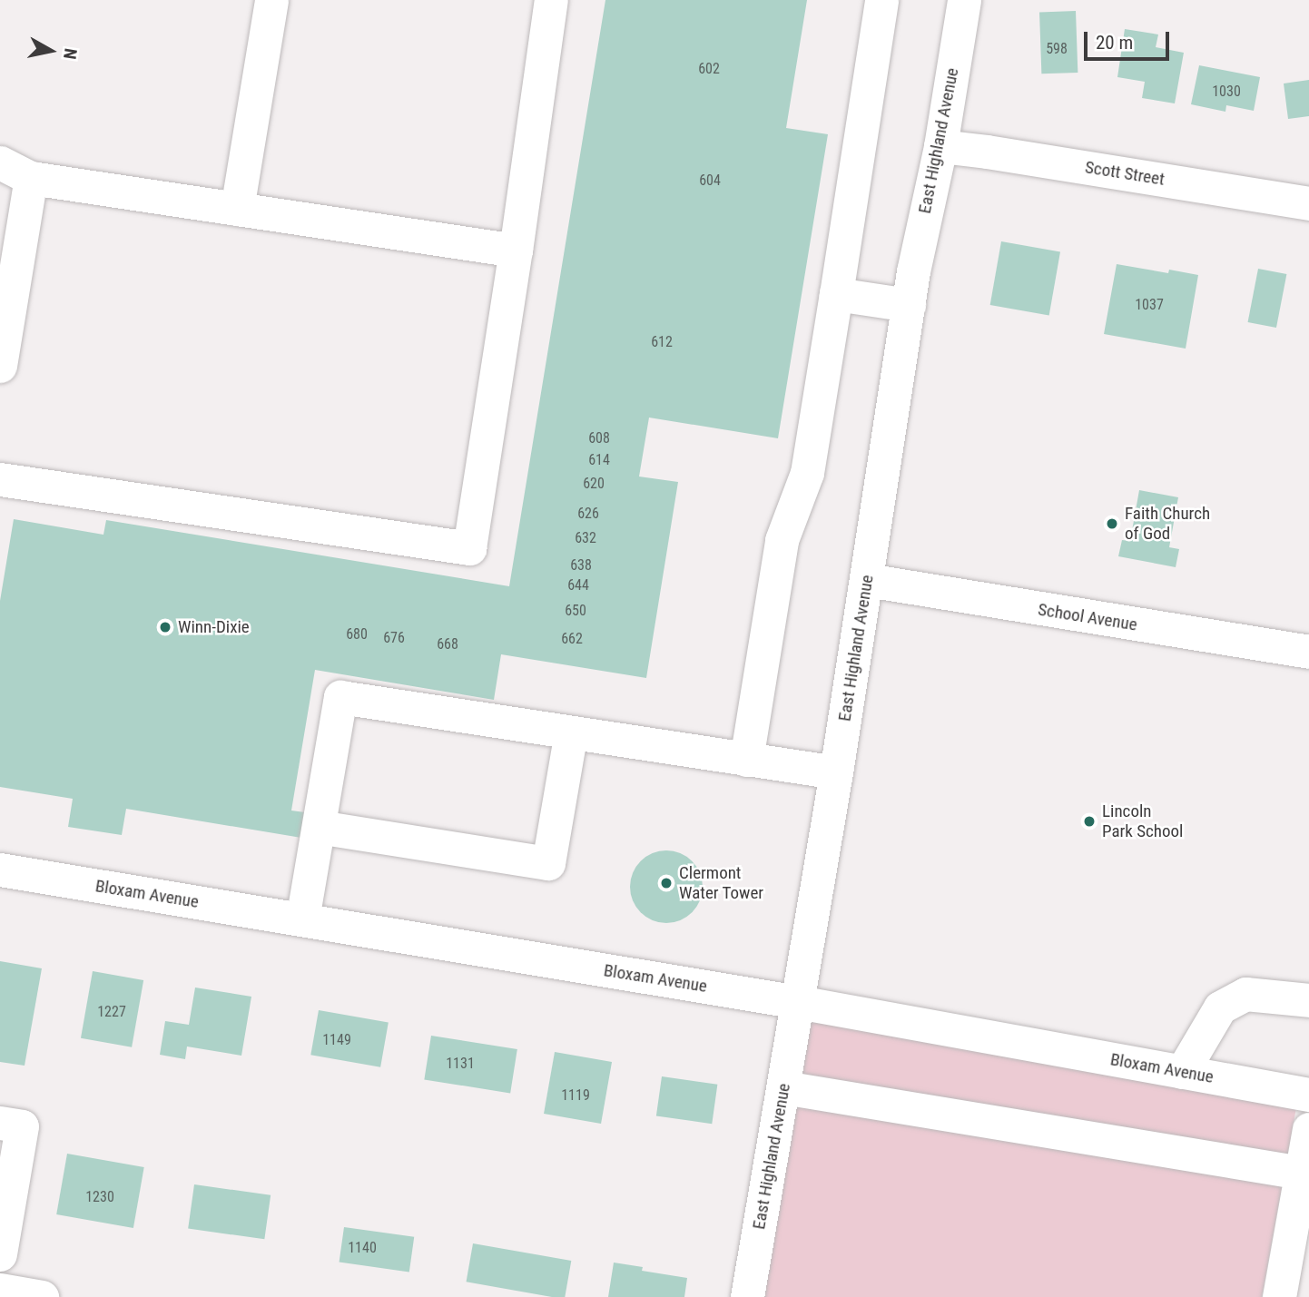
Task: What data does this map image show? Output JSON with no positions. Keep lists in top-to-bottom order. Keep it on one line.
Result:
{"streets":{"street":["East Highland Avenue","Scott Street","School Avenue","Bloxam Avenue"]},"crossings":[["East Highland Avenue","Scott Street"],["East Highland Avenue","School Avenue"],["East Highland Avenue","Bloxam Avenue"]],"places":["Faith Church of God","Winn-Dixie","Lincoln Park School","Clermont Water Tower"],"house_numbers":["598","602","1030","604","1037","612","608","614","620","626","632","638","644","650","680","676","662","668","1227","1149","1131","1119","1230","1140"],"scale_bar":"20 m","north":"right"}
